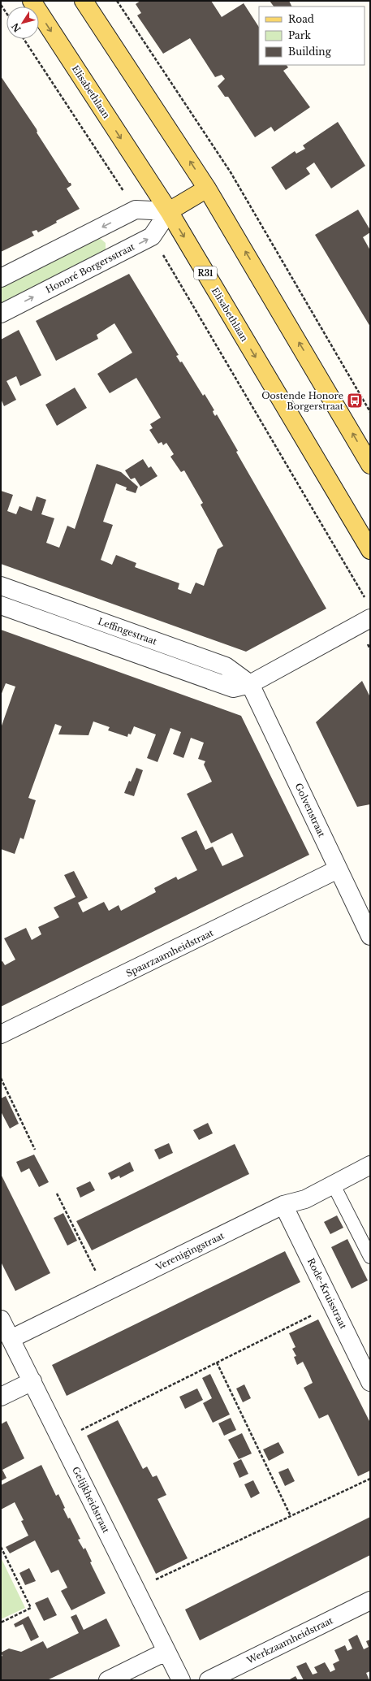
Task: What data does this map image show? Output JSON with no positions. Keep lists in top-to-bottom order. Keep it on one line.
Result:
{"streets":{"main road":["Elisabethlaan","Honoré Borgersstraat","R31"],"street":["Leffingestraat","Golvenstraat","Spaarzaamheidstraat","Verenigingstraat","Rode-Kruisstraat","Gelijkheidstraat","Werkzaamheidstraat"]},"crossings":[["Elisabethlaan","Honoré Borgersstraat"],["Leffingestraat","Golvenstraat"],["Golvenstraat","Spaarzaamheidstraat"],["Verenigingstraat","Rode-Kruisstraat"],["Verenigingstraat","Gelijkheidstraat"]],"one_way":["Honoré Borgersstraat"],"places":{"bus stop":["Oostende Honore Borgerstraat"]},"legend":["Road","Park","Building"],"north":"bottom left"}
